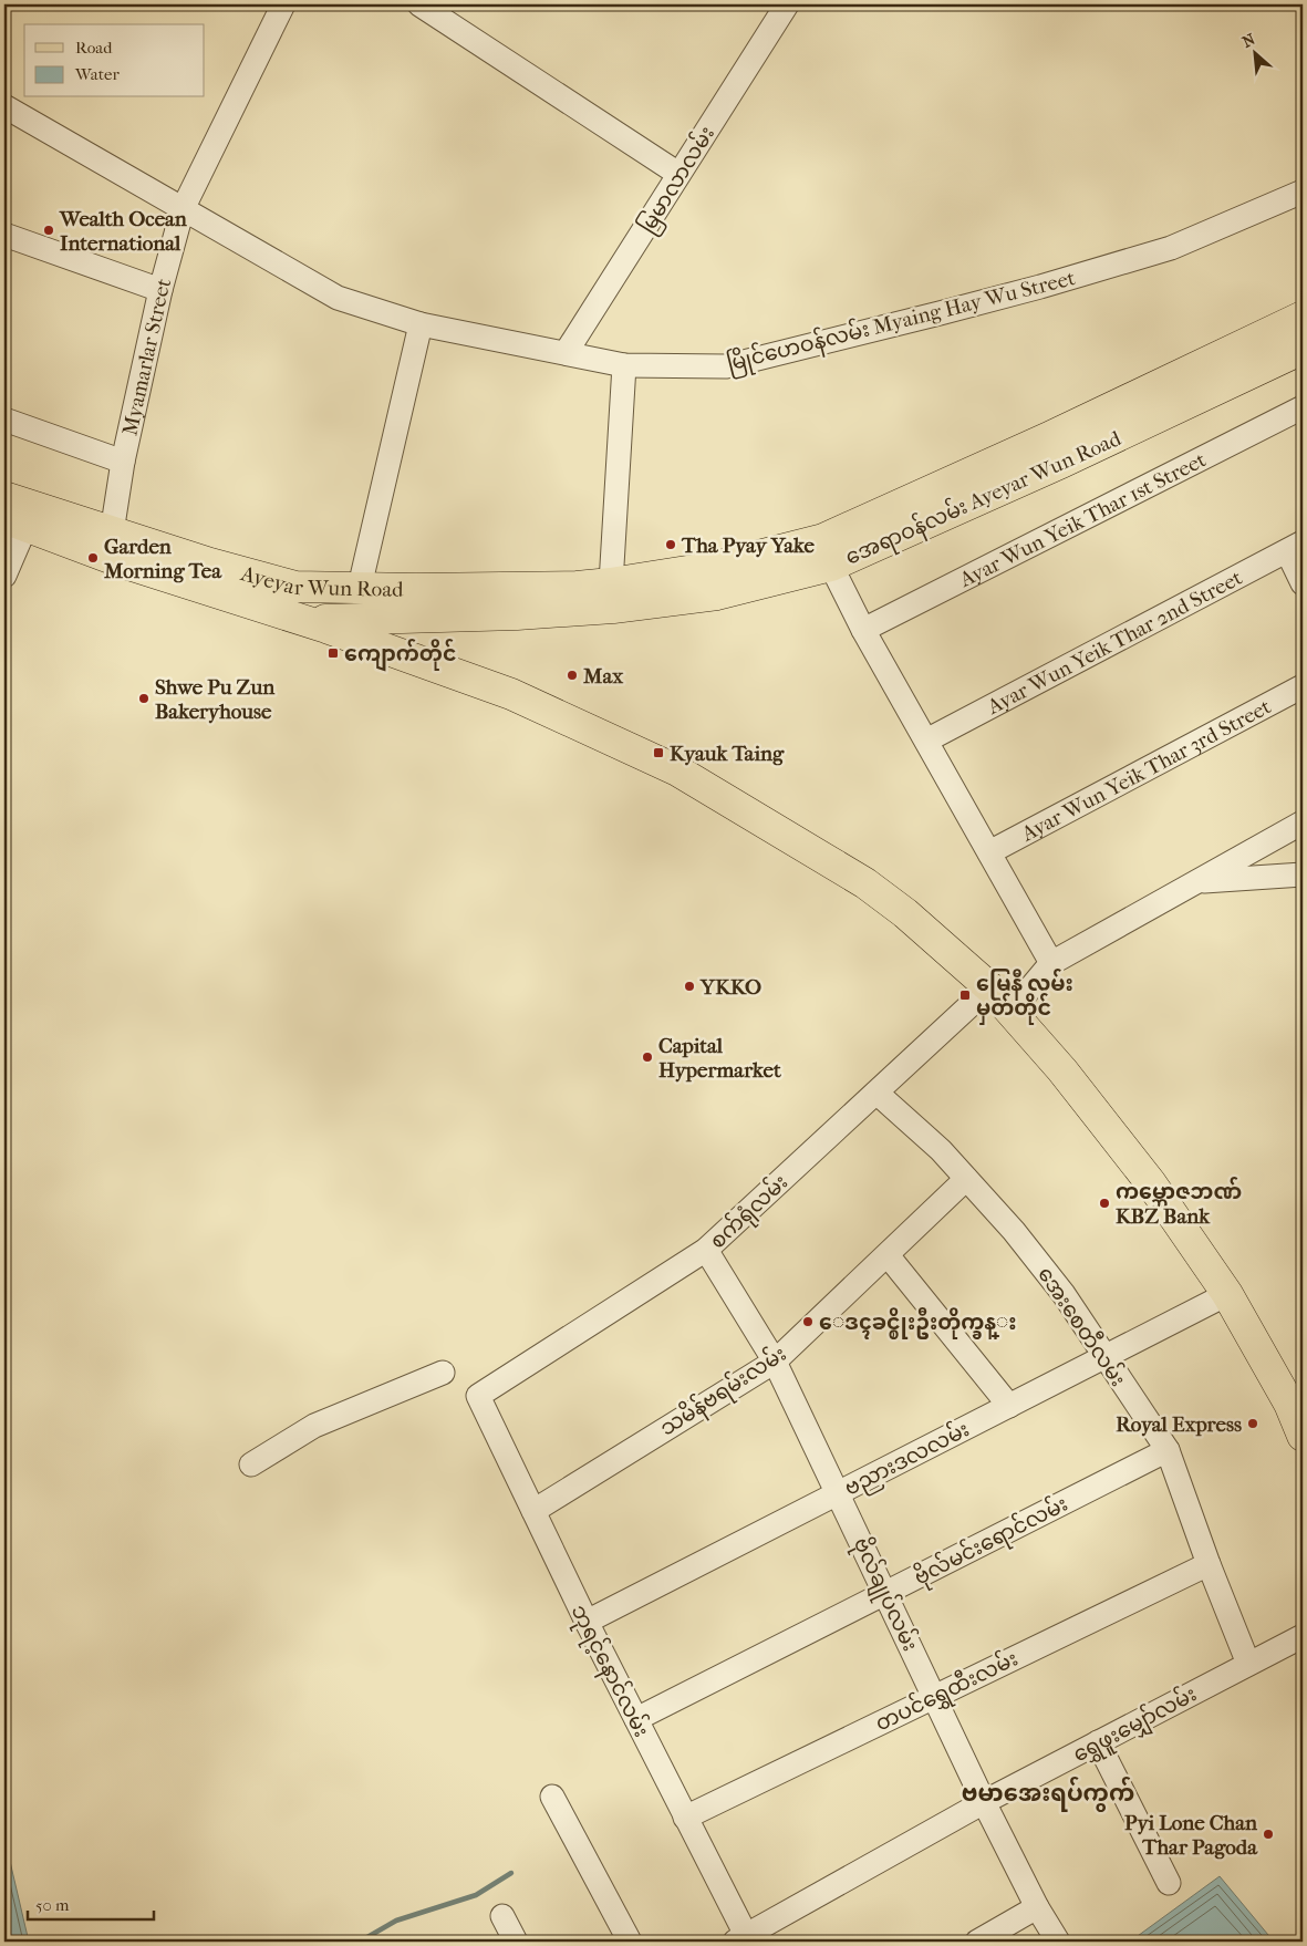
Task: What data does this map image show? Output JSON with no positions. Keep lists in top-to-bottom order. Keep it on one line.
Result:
{"streets":{"main road":["အေရာဝန်လမ်း Ayeyar Wun Road","Ayeyar Wun Road"],"street":["မြမာလာလမ်း","မြိုင်ဟေဝန်လမ်း Myaing Hay Wu Street","Myamarlar Street","Ayar Wun Yeik Thar 1st Street","Ayar Wun Yeik Thar 2nd Street","Ayar Wun Yeik Thar 3rd Street","စက်ရုံလမ်း","အေးစေတီလမ်း","သမိန်ဗရမ်းလမ်း","ဗညားဒလလမ်း","ဗိုလ်မင်းရောင်လမ်း","ဗိုလ်ချုပ်လမ်း","ဘုရင့်နောင်လမ်း","တပင်ရွှေထီးလမ်း","ရွှေဖူးမျှော်လမ်း"]},"crossings":[["မြမာလာလမ်း","မြိုင်ဟေဝန်လမ်း Myaing Hay Wu Street"],["မြိုင်ဟေဝန်လမ်း Myaing Hay Wu Street","Myamarlar Street"],["Myamarlar Street","Ayeyar Wun Road"],["အေရာဝန်လမ်း Ayeyar Wun Road","Ayeyar Wun Road"],["စက်ရုံလမ်း","အေးစေတီလမ်း"],["စက်ရုံလမ်း","ဗိုလ်ချုပ်လမ်း"],["စက်ရုံလမ်း","ဘုရင့်နောင်လမ်း"],["အေးစေတီလမ်း","သမိန်ဗရမ်းလမ်း"],["အေးစေတီလမ်း","ဗညားဒလလမ်း"],["အေးစေတီလမ်း","ဗိုလ်မင်းရောင်လမ်း"],["အေးစေတီလမ်း","တပင်ရွှေထီးလမ်း"],["အေးစေတီလမ်း","ရွှေဖူးမျှော်လမ်း"],["သမိန်ဗရမ်းလမ်း","ဗိုလ်ချုပ်လမ်း"],["သမိန်ဗရမ်းလမ်း","ဘုရင့်နောင်လမ်း"],["ဗညားဒလလမ်း","ဗိုလ်ချုပ်လမ်း"],["ဗညားဒလလမ်း","ဘုရင့်နောင်လမ်း"],["ဗိုလ်မင်းရောင်လမ်း","ဗိုလ်ချုပ်လမ်း"],["ဗိုလ်မင်းရောင်လမ်း","ဘုရင့်နောင်လမ်း"],["ဗိုလ်ချုပ်လမ်း","တပင်ရွှေထီးလမ်း"],["ဗိုလ်ချုပ်လမ်း","ရွှေဖူးမျှော်လမ်း"],["ဘုရင့်နောင်လမ်း","တပင်ရွှေထီးလမ်း"],["ဘုရင့်နောင်လမ်း","ရွှေဖူးမျှော်လမ်း"]],"districts":["ဗမာအေးရပ်ကွက်"],"places":{"other":["Wealth Ocean International","Tha Pyay Yake","Garden Morning Tea","Max","Shwe Pu Zun Bakeryhouse","YKKO","Capital Hypermarket","ကမ္ဘောဇဘဏ် KBZ Bank","ေဒၚခင္စိုးဦးတိုက္ခန္း","Royal Express","Pyi Lone Chan Thar Pagoda"],"transit":["ကျောက်တိုင်","Kyauk Taing","မြေနီ လမ်း မှတ်တိုင်"]},"legend":["Road","Water"],"scale_bar":"50 m","north":"top left"}
